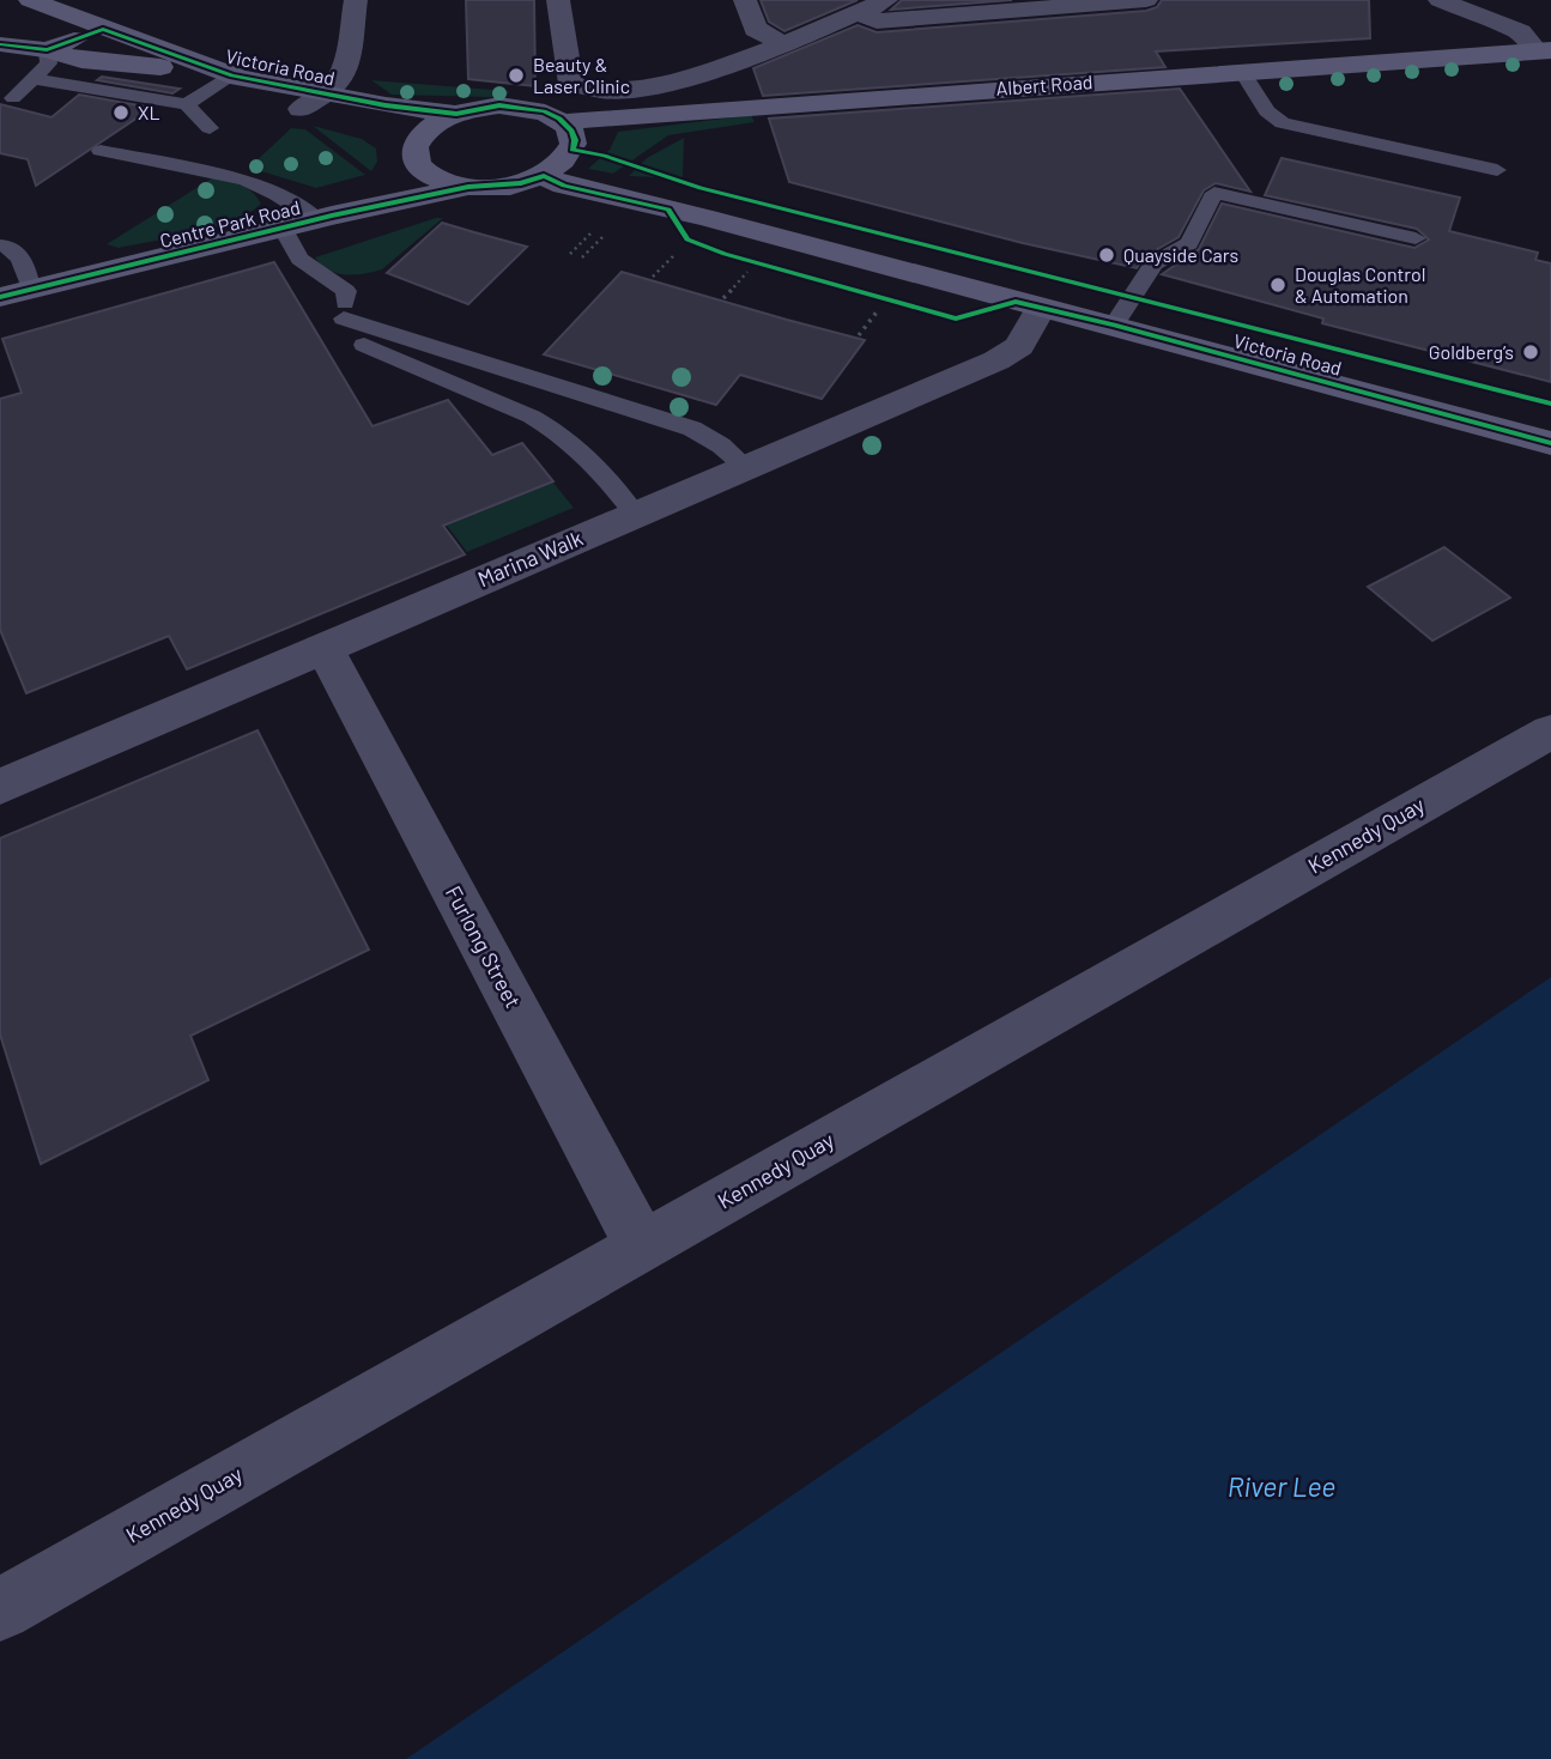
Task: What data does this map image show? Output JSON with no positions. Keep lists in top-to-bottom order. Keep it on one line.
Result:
{"streets":{"street":["Victoria Road","Albert Road","Centre Park Road","Marina Walk","Kennedy Quay","Furlong Street"]},"crossings":[["Victoria Road","Centre Park Road"],["Victoria Road","Marina Walk"],["Marina Walk","Furlong Street"],["Kennedy Quay","Furlong Street"]],"water":["River Lee"],"places":["Beauty & Laser Clinic","XL","Quayside Cars","Douglas Control & Automation","Goldberg’s"]}
